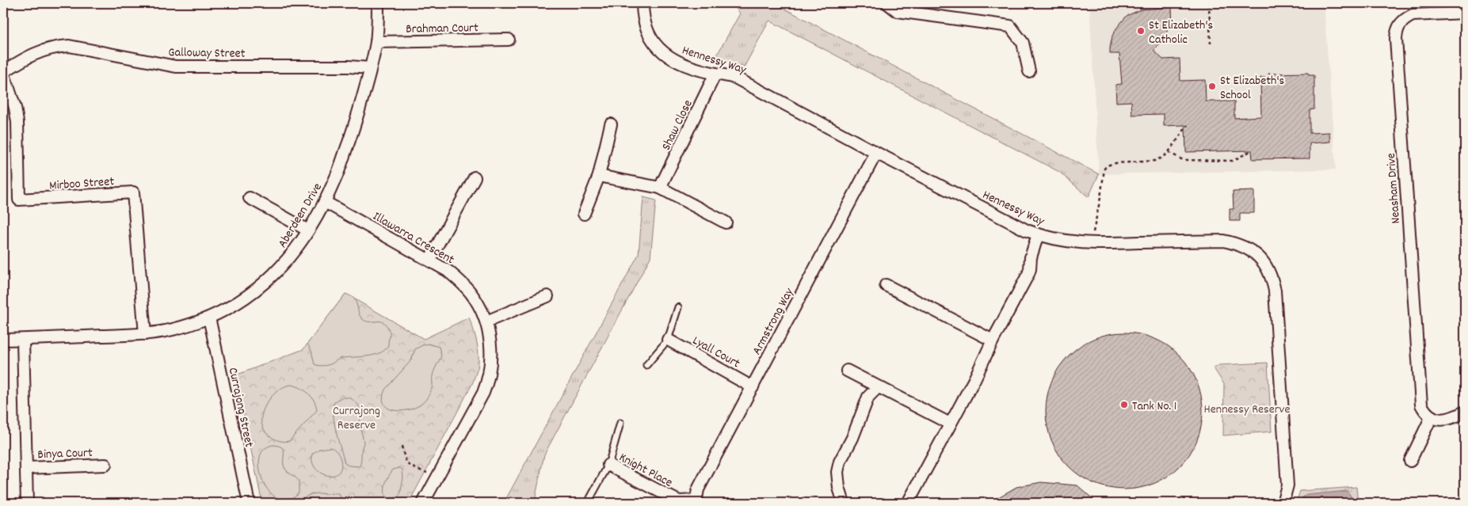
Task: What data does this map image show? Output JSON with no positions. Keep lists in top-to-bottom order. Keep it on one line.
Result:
{"streets":{"street":["Brahman Court","Galloway Street","Hennessy Way","Shaw Close","Mirboo Street","Neasham Drive","Aberdeen Drive","Illawarra Crescent","Armstrong Way","Lyall Court","Currajong Street","Binya Court","Knight Place"]},"crossings":[["Brahman Court","Aberdeen Drive"],["Galloway Street","Mirboo Street"],["Galloway Street","Aberdeen Drive"],["Hennessy Way","Shaw Close"],["Hennessy Way","Armstrong Way"],["Mirboo Street","Aberdeen Drive"],["Aberdeen Drive","Illawarra Crescent"],["Aberdeen Drive","Currajong Street"],["Armstrong Way","Lyall Court"],["Armstrong Way","Knight Place"]],"parks":["Hennessy Reserve","Currajong Reserve"],"places":["St Elizabeth's Catholic","St Elizabeth's School","Tank No. 1"]}
